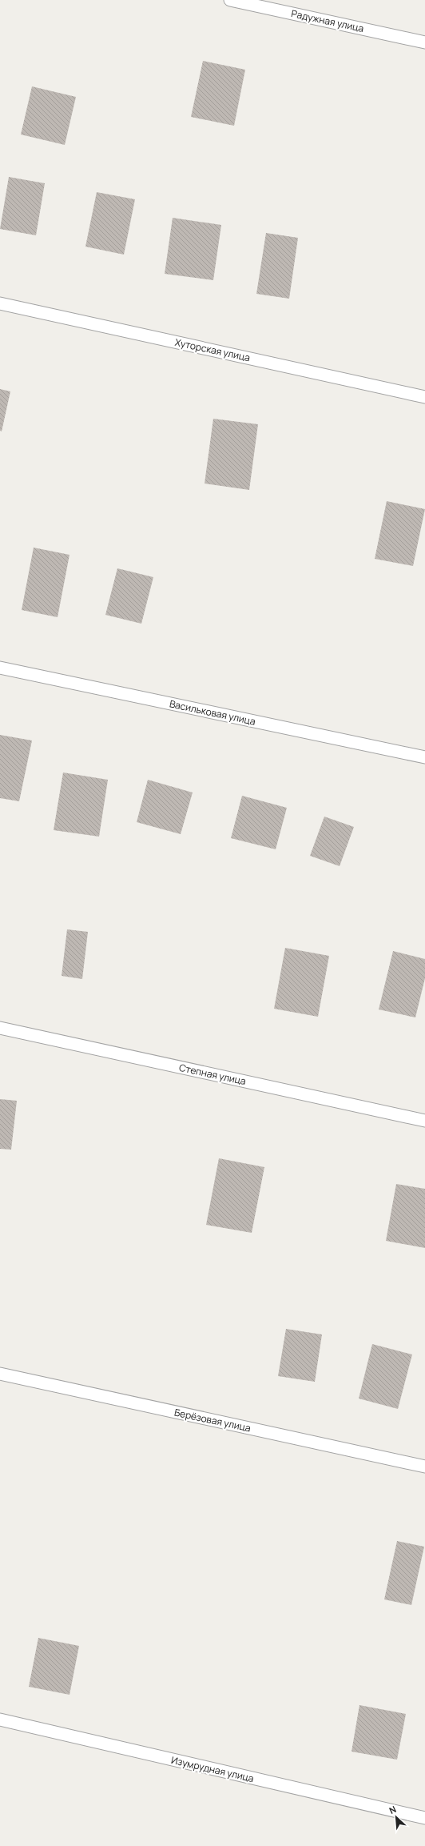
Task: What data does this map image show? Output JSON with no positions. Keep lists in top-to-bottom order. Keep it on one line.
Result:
{"streets":{"lane":["Радужная улица","Хуторская улица","Васильковая улица","Степная улица","Берёзовая улица","Изумрудная улица"]},"north":"top left"}
